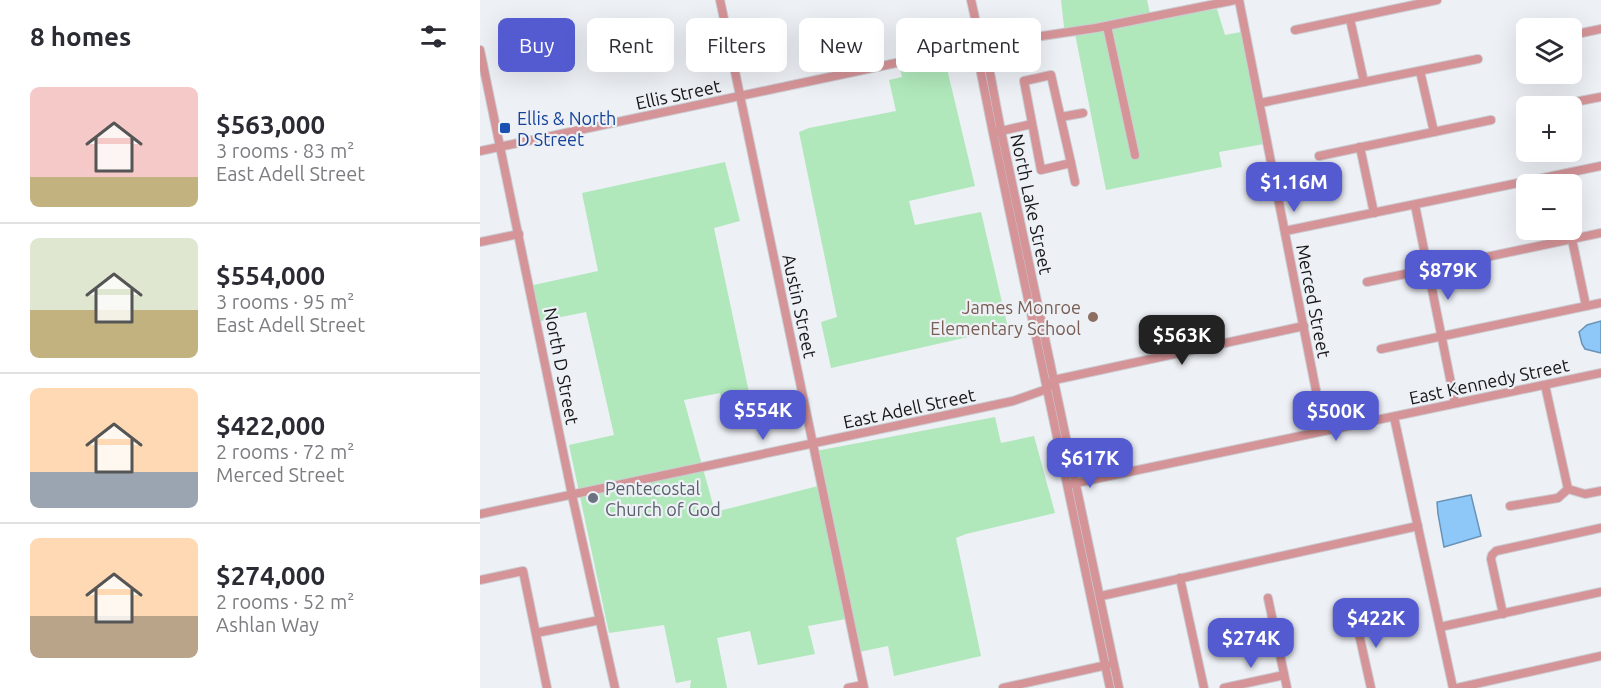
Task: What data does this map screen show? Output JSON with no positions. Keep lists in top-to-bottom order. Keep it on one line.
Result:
{"streets":{"street":["Ellis Street","North Lake Street","Merced Street","Austin Street","North D Street","East Kennedy Street","East Adell Street"]},"crossings":[["Ellis Street","Merced Street"],["Ellis Street","Austin Street"],["Ellis Street","North D Street"],["North Lake Street","East Kennedy Street"],["North Lake Street","East Adell Street"],["Merced Street","East Kennedy Street"],["Austin Street","East Adell Street"],["North D Street","East Adell Street"]],"places":{"transit":["Ellis & North D Street"],"other":["James Monroe Elementary School","Pentecostal Church of God"]},"page":{"heading":"8 homes","map_buttons":["+","−"],"chip":["Buy","Rent","Filters","New","Apartment"],"list":[{"name":"$563,000","note":"3 rooms · 83 m² · East Adell Street"},{"name":"$554,000","note":"3 rooms · 95 m² · East Adell Street"},{"name":"$422,000","note":"2 rooms · 72 m² · Merced Street"},{"name":"$274,000","note":"2 rooms · 52 m² · Ashlan Way"}],"price":["$1.16M","$879K","$563K","$554K","$500K","$617K","$422K","$274K"]}}
